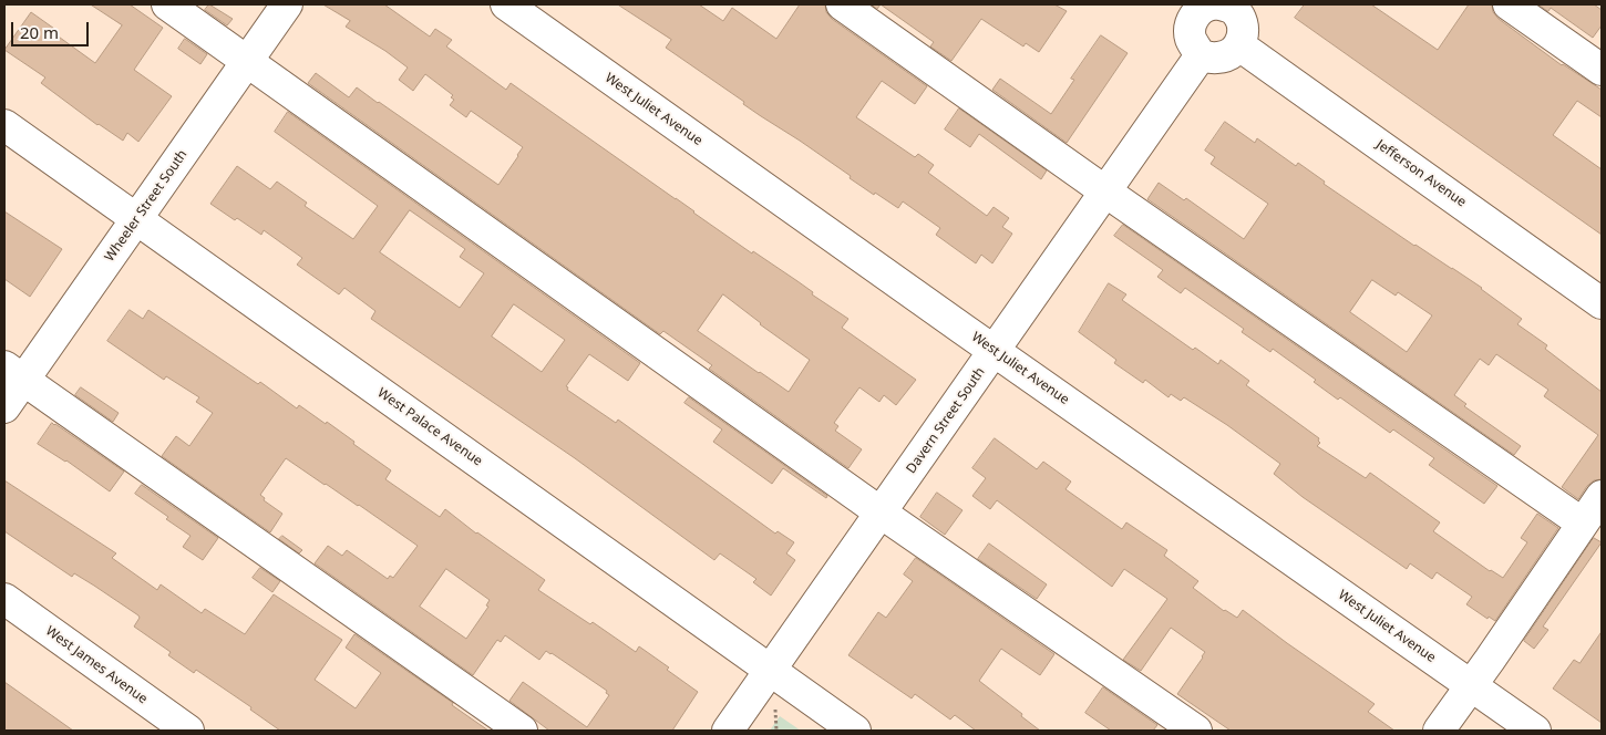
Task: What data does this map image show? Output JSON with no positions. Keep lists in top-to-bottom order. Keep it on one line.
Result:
{"streets":{"street":["West Juliet Avenue","Jefferson Avenue","Wheeler Street South","Davern Street South","West Palace Avenue","West James Avenue"]},"crossings":[["West Juliet Avenue","Davern Street South"],["Jefferson Avenue","Davern Street South"],["Wheeler Street South","West Palace Avenue"],["Davern Street South","West Palace Avenue"]],"scale_bar":"20 m"}
